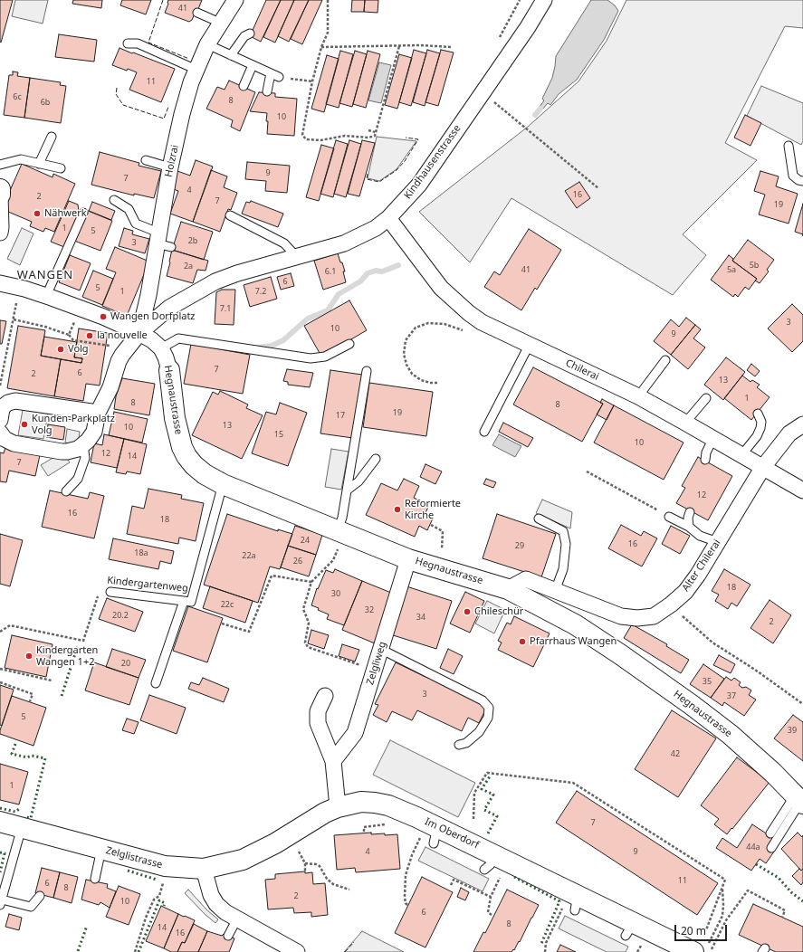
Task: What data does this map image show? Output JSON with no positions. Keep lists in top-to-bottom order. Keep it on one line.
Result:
{"streets":{"street":["Holzrai","Kindhausenstrasse","Chilerai","Hegnaustrasse","Alter Chilerai","Zelgliweg","Im Oberdorf","Zelglistrasse"],"lane":["Kindergartenweg"]},"crossings":[["Holzrai","Kindhausenstrasse"],["Holzrai","Hegnaustrasse"],["Kindhausenstrasse","Chilerai"],["Kindhausenstrasse","Hegnaustrasse"],["Chilerai","Alter Chilerai"],["Hegnaustrasse","Alter Chilerai"],["Hegnaustrasse","Kindergartenweg"],["Hegnaustrasse","Zelgliweg"],["Im Oberdorf","Zelglistrasse"]],"districts":["WANGEN"],"places":["Nähwerk","Wangen Dorfplatz","la nouvelle","Volg","Kunden-Parkplatz Volg","Reformierte Kirche","Chileschür","Pfarrhaus Wangen","Kindergarten Wangen 1+2"],"house_numbers":["41","11","6c","8","6b","10","9","7","4","16","2","7","19","1","5","2b","3","5b","2a","41","5a","6.1","6","5","1","7.2","7.1","3","10","9","7","6","2","13","1","8","8","19","17","13","10","15","10","12","14","7","12","16","18","24","16","29","18a","22a","26","18","30","22c","32","20.2","34","2","20","35","3","37","5","39","42","1","7","44a","4","9","11","6","8","2","10","6","8","14","16"],"scale_bar":"20 m"}
